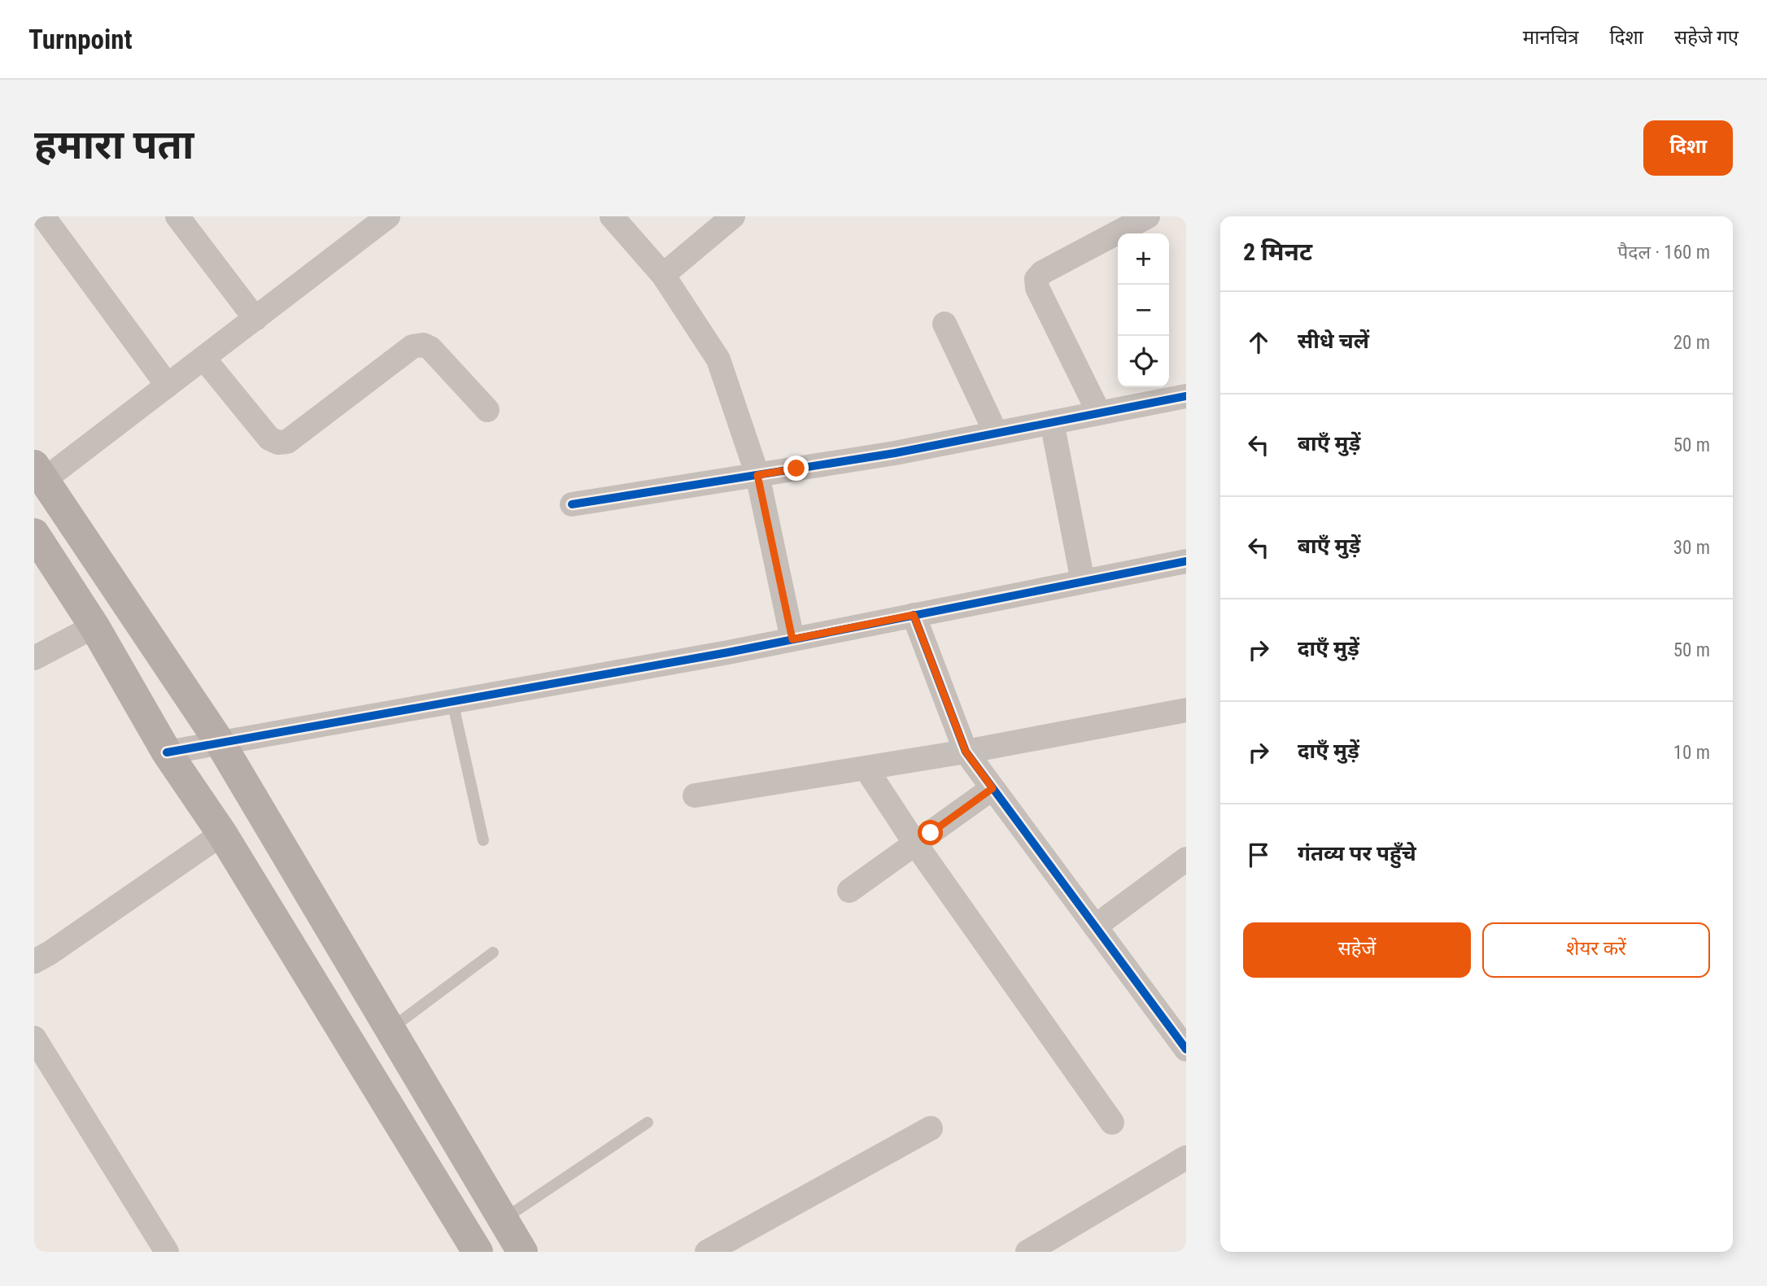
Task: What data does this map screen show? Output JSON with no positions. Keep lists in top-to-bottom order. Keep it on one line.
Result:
{"page":{"header":"Turnpoint","nav":["मानचित्र","दिशा","सहेजे गए"],"buttons":["दिशा",["सहेजें","शेयर करें"]],"title":"हमारा पता","heading":["2 मिनट","पैदल · 160 m"],"map_buttons":["+","−"],"list":[["सीधे चलें","20 m"],["बाएँ मुड़ें","50 m"],["बाएँ मुड़ें","30 m"],["दाएँ मुड़ें","50 m"],["दाएँ मुड़ें","10 m"],"गंतव्य पर पहुँचे"]}}
